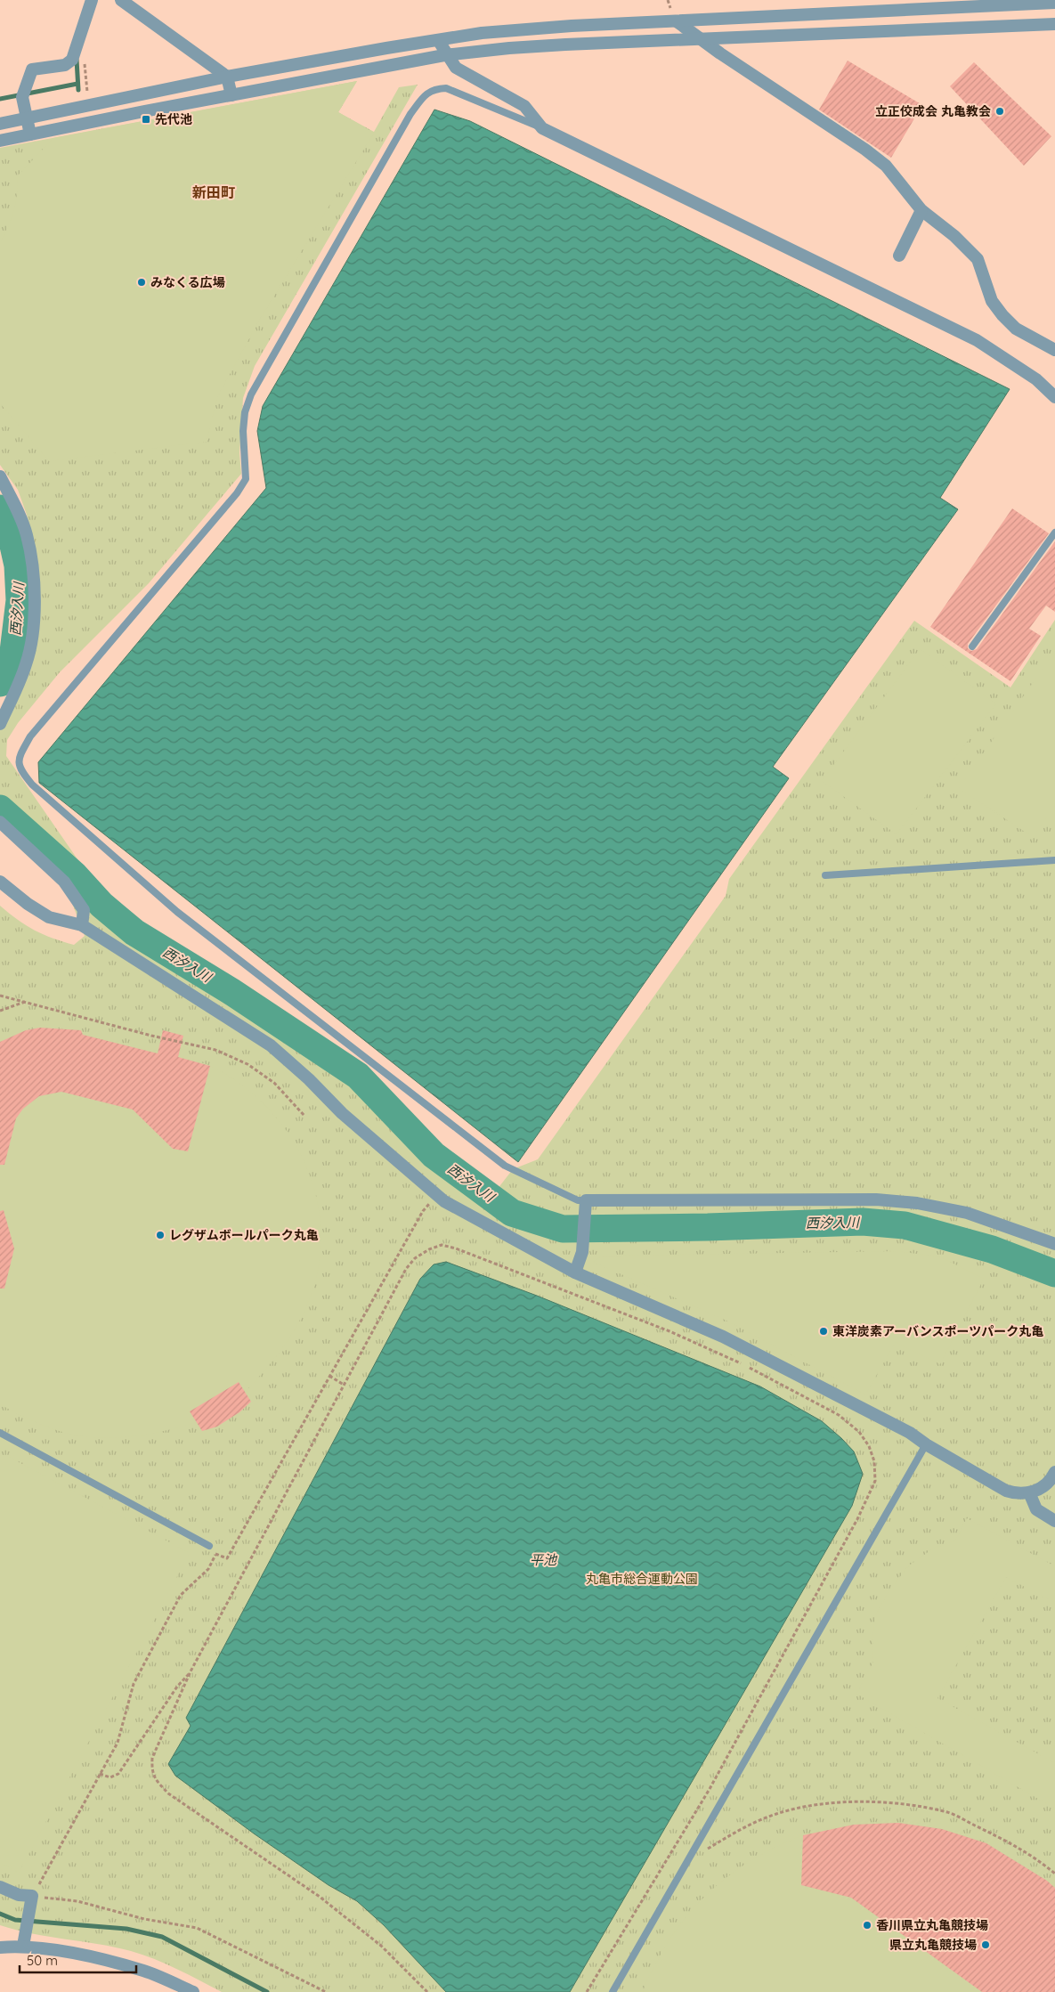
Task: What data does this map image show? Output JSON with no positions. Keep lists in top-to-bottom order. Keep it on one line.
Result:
{"districts":["新田町"],"water":["西汐入川","平池"],"parks":["丸亀市総合運動公園"],"places":{"other":["立正佼成会 丸亀教会","みなくる広場","レグザムボールパーク丸亀","東洋炭素アーバンスポーツパーク丸亀","香川県立丸亀競技場","県立丸亀競技場"],"transit":["先代池"]},"scale_bar":"50 m"}
